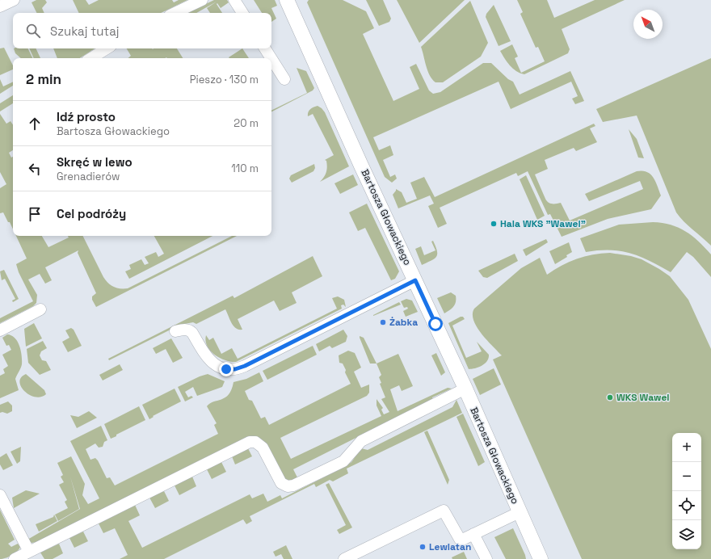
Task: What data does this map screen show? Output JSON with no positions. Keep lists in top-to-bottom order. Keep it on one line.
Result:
{"streets":{"street":["Bartosza Głowackiego"]},"places":["Hala WKS \"Wawel\"","Żabka","WKS Wawel","Lewiatan"],"north":"top left","page":{"search":"Szukaj tutaj","heading":["2 min","Pieszo · 130 m"],"list":[["Idź prosto","Bartosza Głowackiego","20 m"],["Skręć w lewo","Grenadierów","110 m"],"Cel podróży"],"map_buttons":["+","−"]}}
